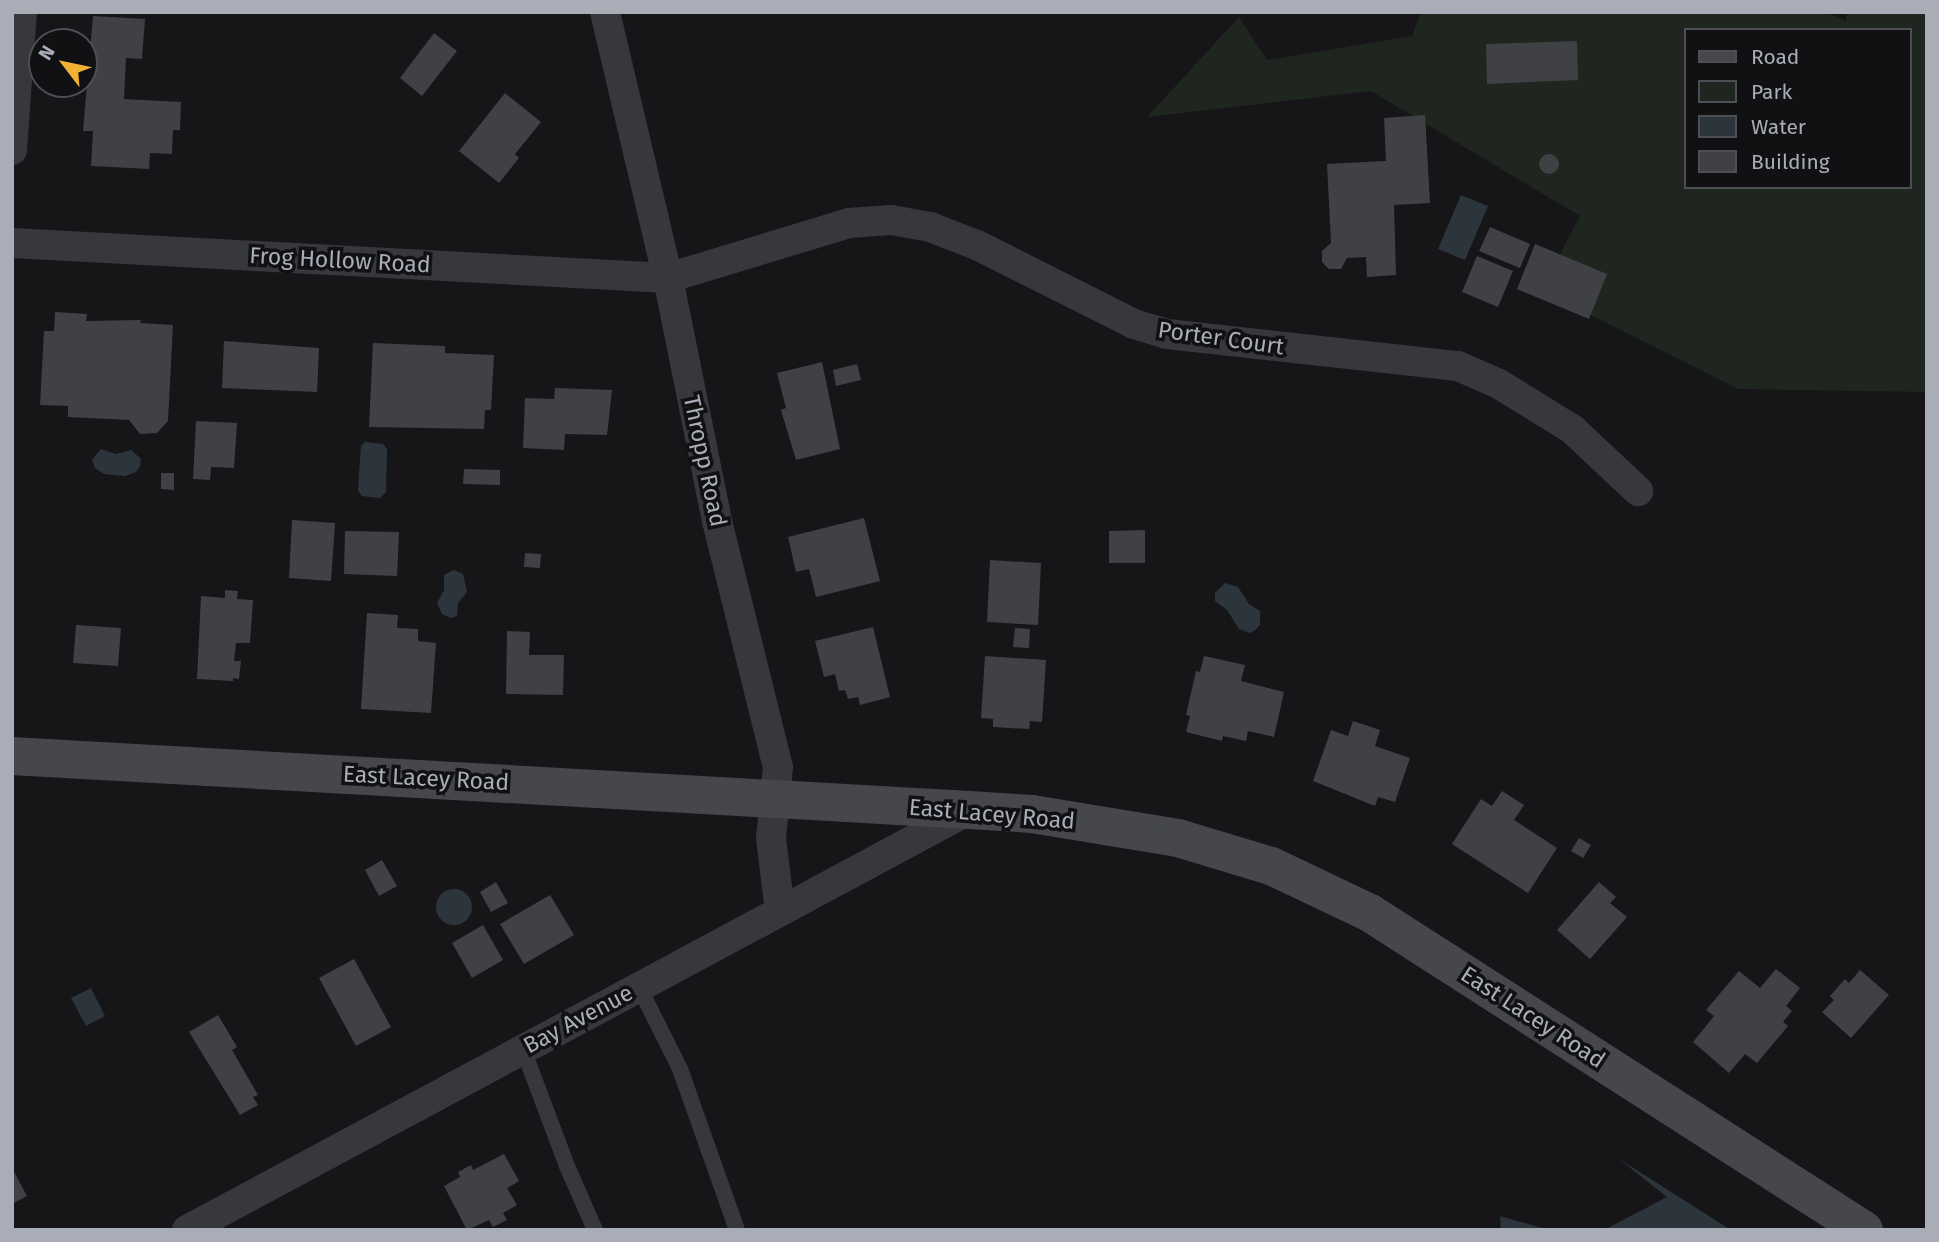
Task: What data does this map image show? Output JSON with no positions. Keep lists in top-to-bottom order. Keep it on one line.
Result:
{"streets":{"street":["Frog Hollow Road","Porter Court","Thropp Road","East Lacey Road","Bay Avenue"]},"crossings":[["Frog Hollow Road","Porter Court"],["Frog Hollow Road","Thropp Road"],["Porter Court","Thropp Road"],["Thropp Road","East Lacey Road"],["Thropp Road","Bay Avenue"],["East Lacey Road","Bay Avenue"]],"legend":["Road","Park","Water","Building"],"north":"top left"}
